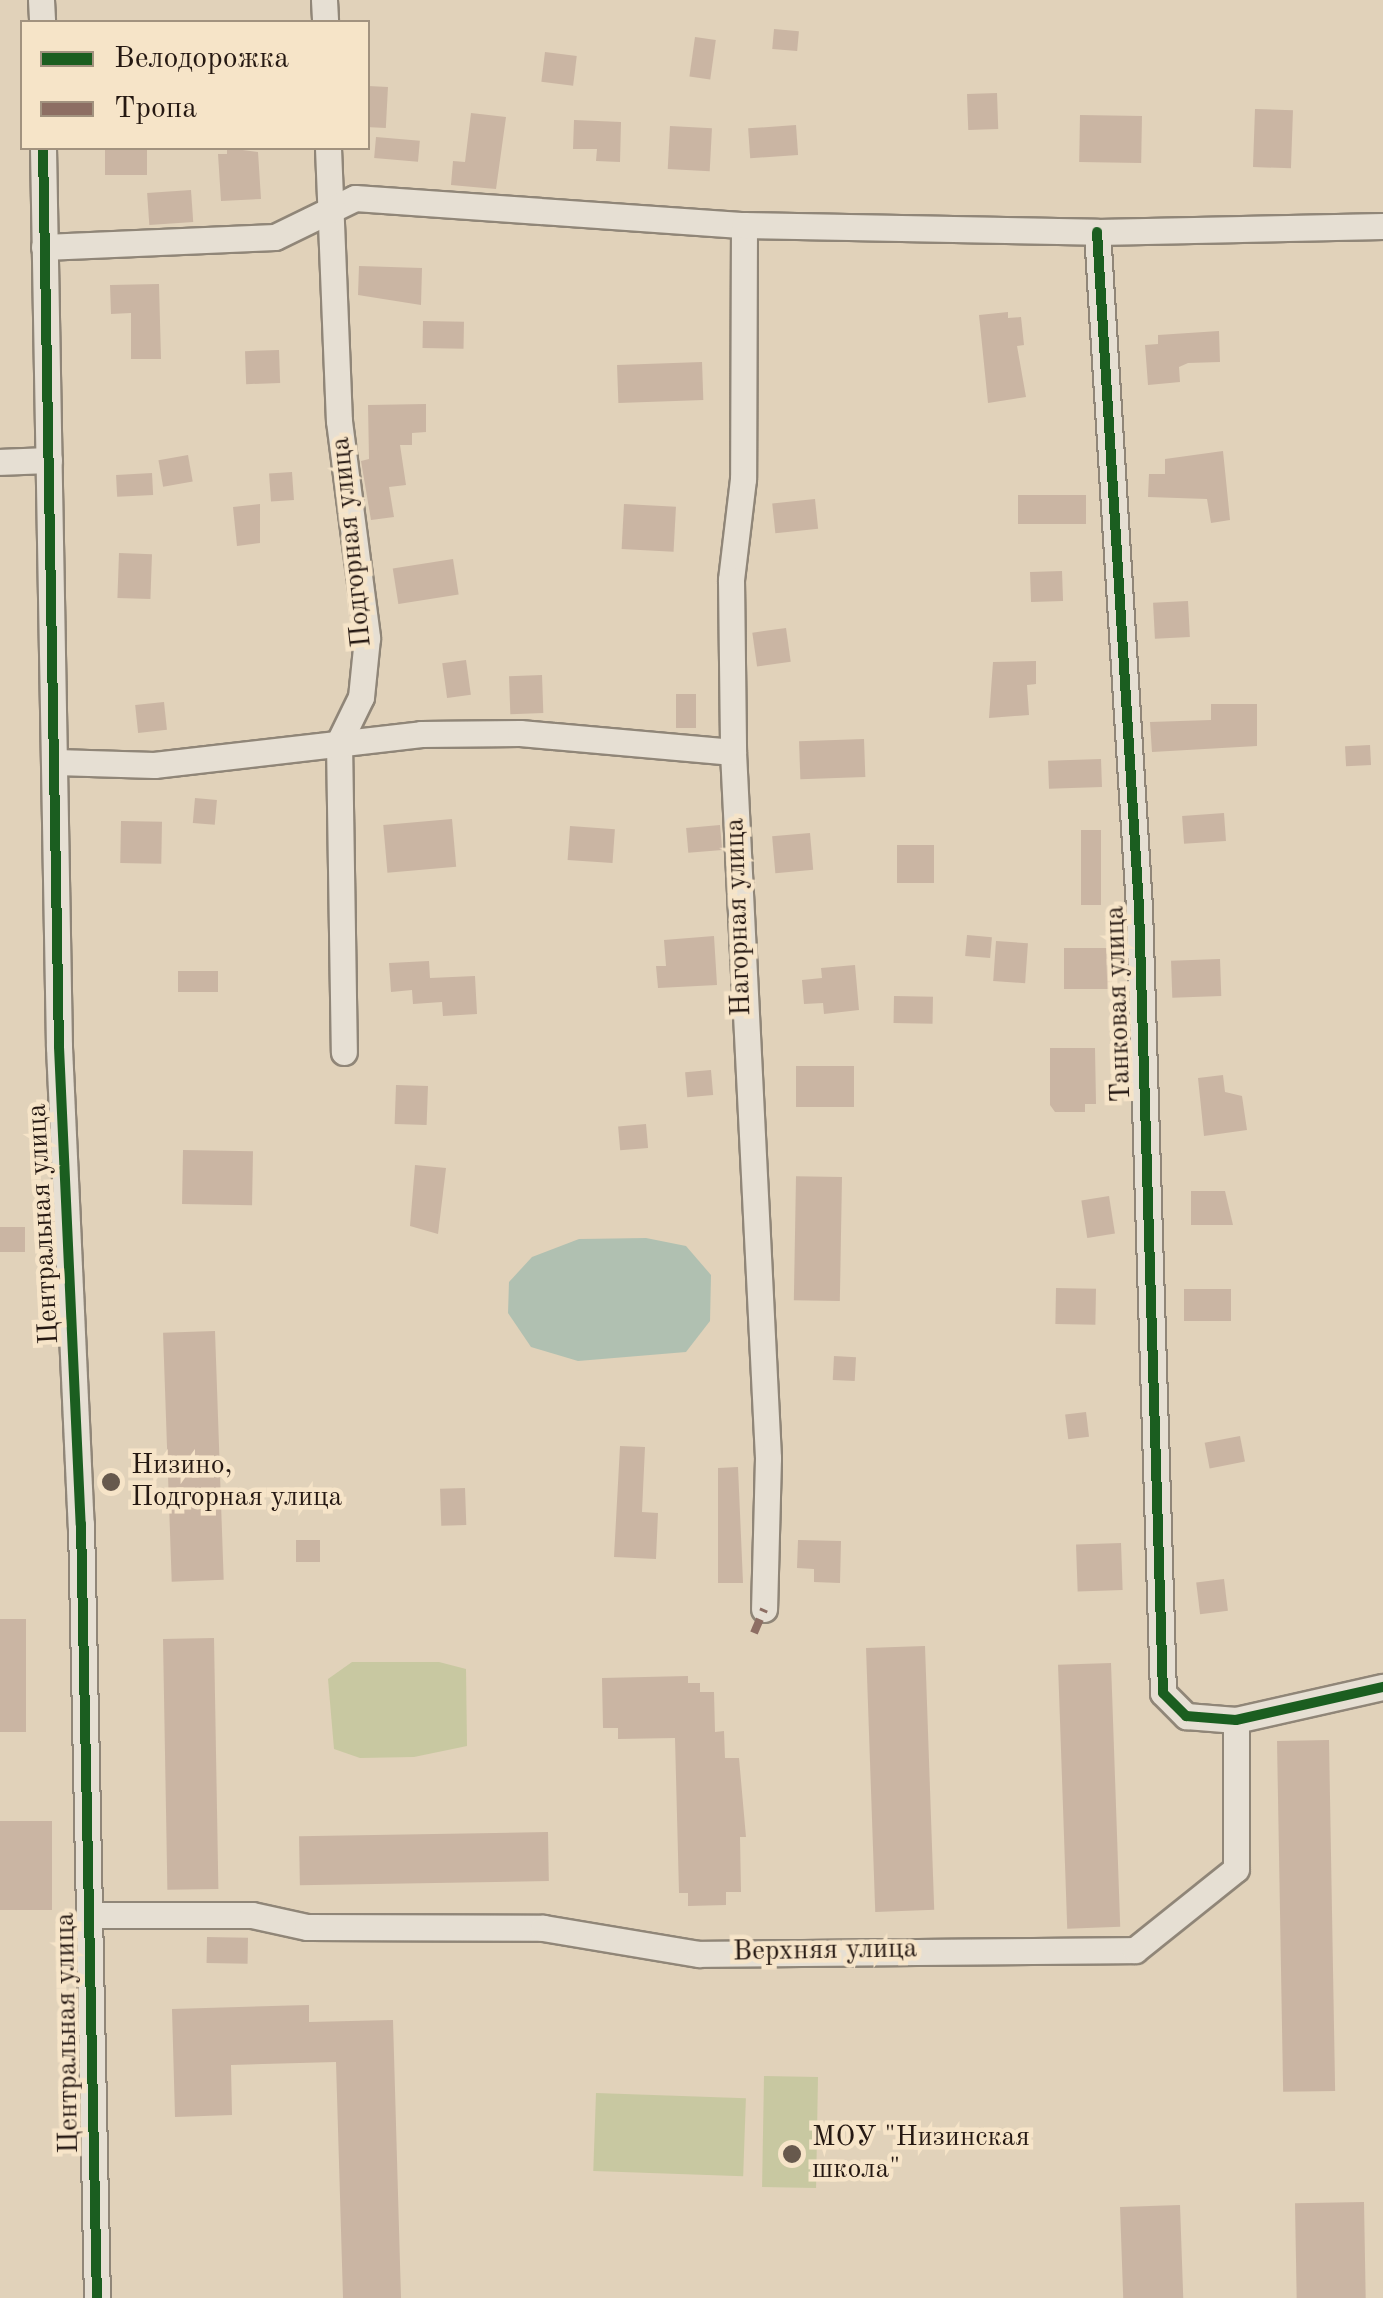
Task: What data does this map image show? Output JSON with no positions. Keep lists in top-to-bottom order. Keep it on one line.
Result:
{"streets":{"street":["Подгорная улица","Нагорная улица","Танковая улица","Центральная улица","Верхняя улица"]},"crossings":[["Танковая улица","Верхняя улица"],["Центральная улица","Верхняя улица"]],"places":["Низино, Подгорная улица","МОУ \"Низинская школа\""],"legend":["Велодорожка","Тропа"]}
